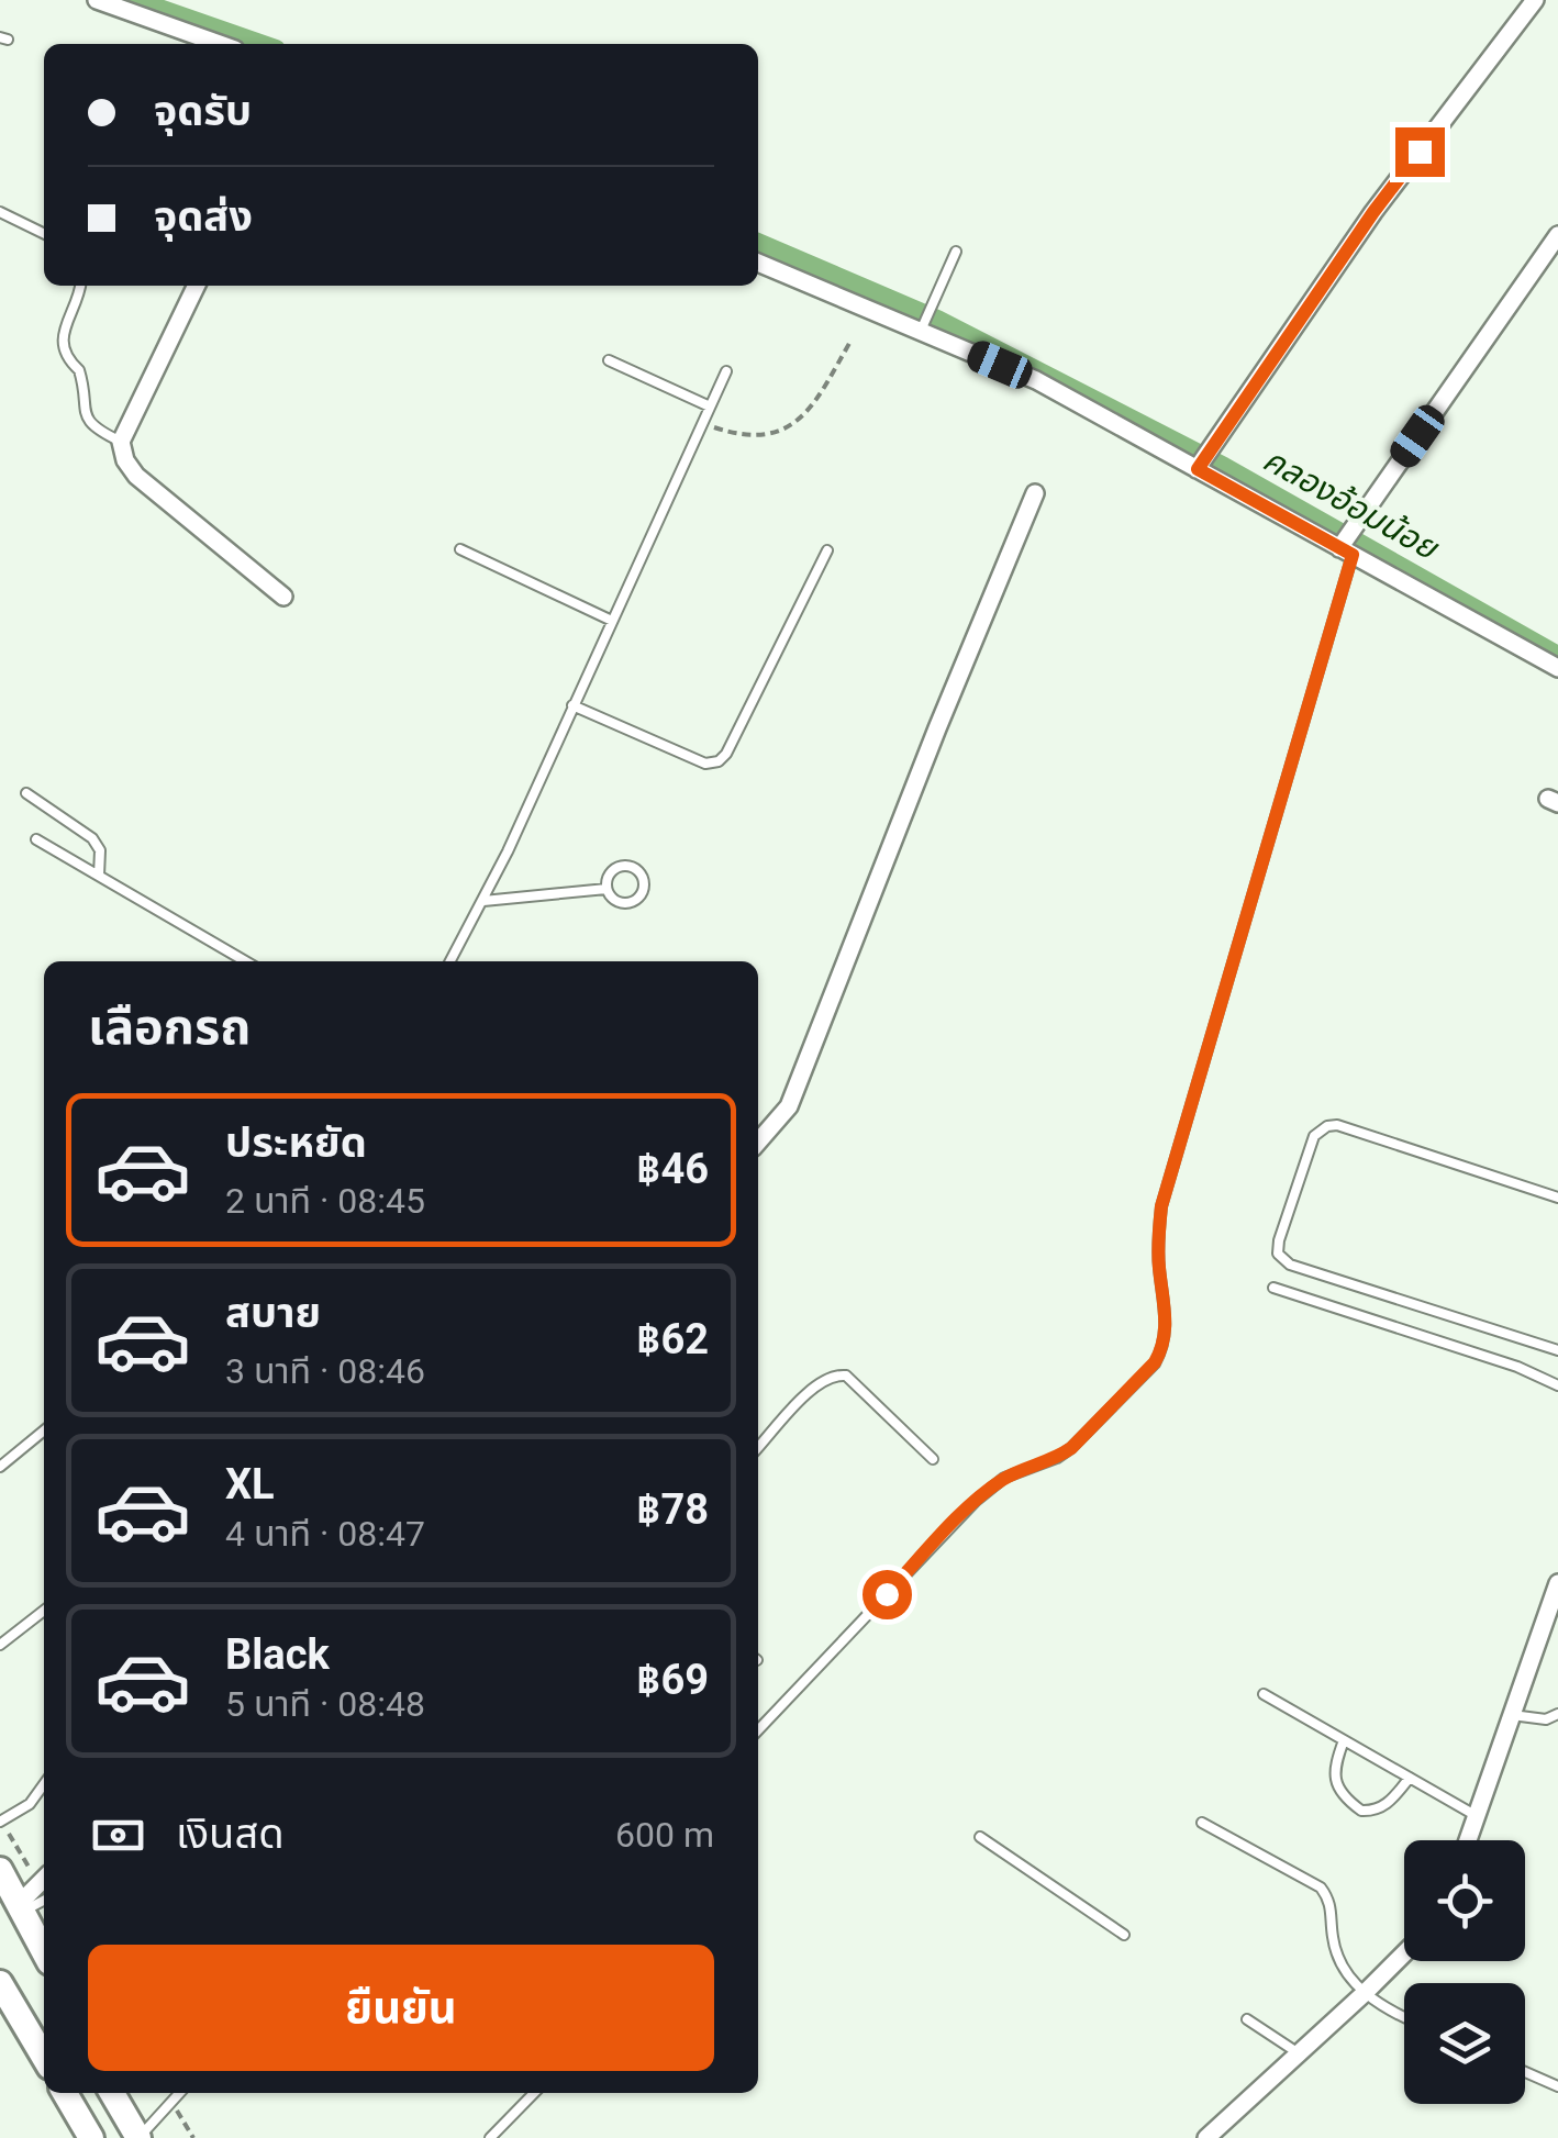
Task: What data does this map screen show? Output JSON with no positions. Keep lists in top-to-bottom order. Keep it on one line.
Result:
{"water":["คลองอ้อมน้อย"],"page":{"banner":["จุดรับ","จุดส่ง"],"heading":"เลือกรถ","list":[{"name":"ประหยัด","note":"2 นาที · 08:45","value":"฿46"},{"name":"สบาย","note":"3 นาที · 08:46","value":"฿62"},{"name":"XL","note":"4 นาที · 08:47","value":"฿78"},{"name":"Black","note":"5 นาที · 08:48","value":"฿69"}],"pay":["เงินสด","600 m"],"buttons":"ยืนยัน"}}
